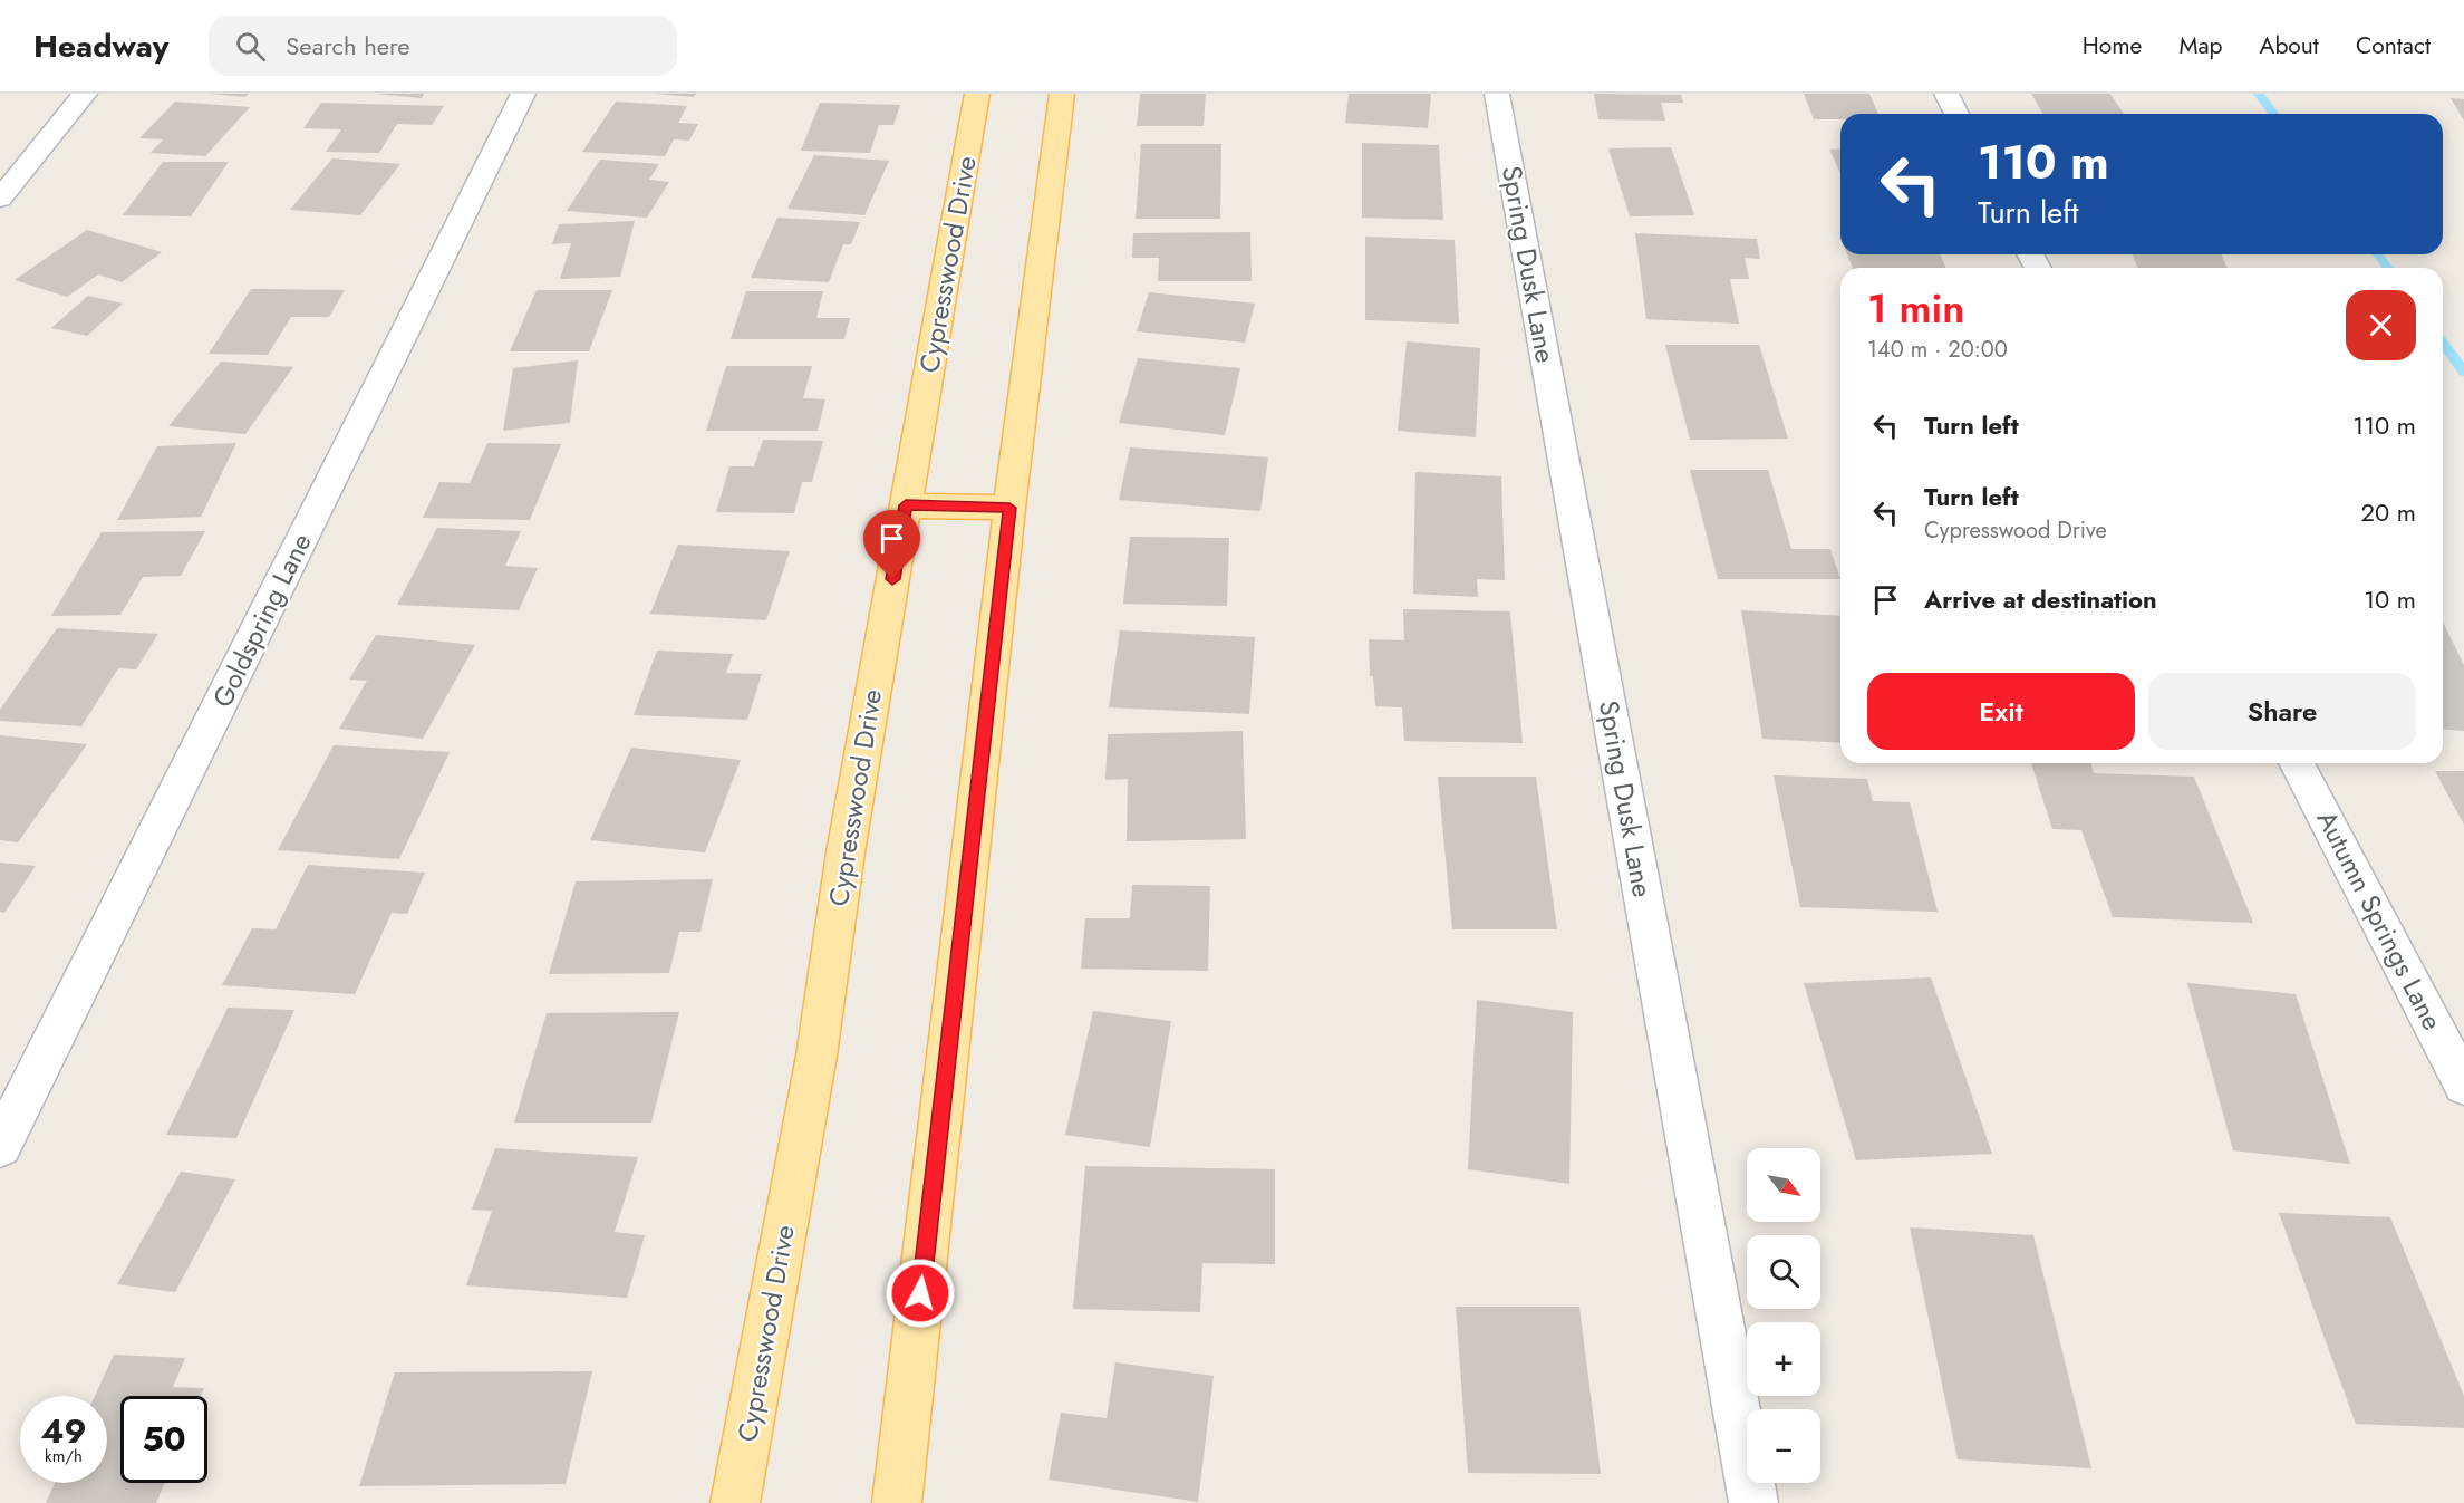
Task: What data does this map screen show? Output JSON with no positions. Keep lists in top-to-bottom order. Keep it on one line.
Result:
{"streets":{"main road":["Cypresswood Drive"],"street":["Spring Dusk Lane","Goldspring Lane","Autumn Springs Lane"]},"north":"bottom right","page":{"header":"Headway","search":"Search here","nav":["Home","Map","About","Contact"],"turn":["110 m","Turn left"],"heading":["1 min","140 m · 20:00"],"list":[{"name":"Turn left","value":"110 m"},{"name":"Turn left","note":"Cypresswood Drive","value":"20 m"},{"name":"Arrive at destination","value":"10 m"}],"buttons":["Exit","Share"],"map_buttons":["+","−"],"speed":"49 km/h","limit":"50"}}
